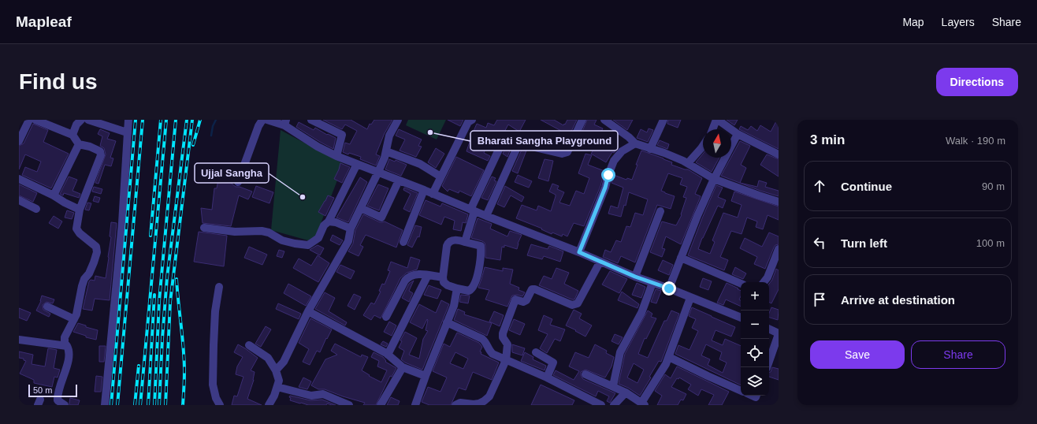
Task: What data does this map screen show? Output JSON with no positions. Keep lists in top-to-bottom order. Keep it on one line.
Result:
{"places":["Bharati Sangha Playground","Ujjal Sangha"],"scale_bar":"50 m","north":"top","page":{"header":"Mapleaf","nav":["Map","Layers","Share"],"buttons":["Directions",["Save","Share"]],"title":"Find us","heading":["3 min","Walk · 190 m"],"list":[["Continue","90 m"],["Turn left","100 m"],"Arrive at destination"],"map_buttons":["+","−"],"scale":"50 m"}}
